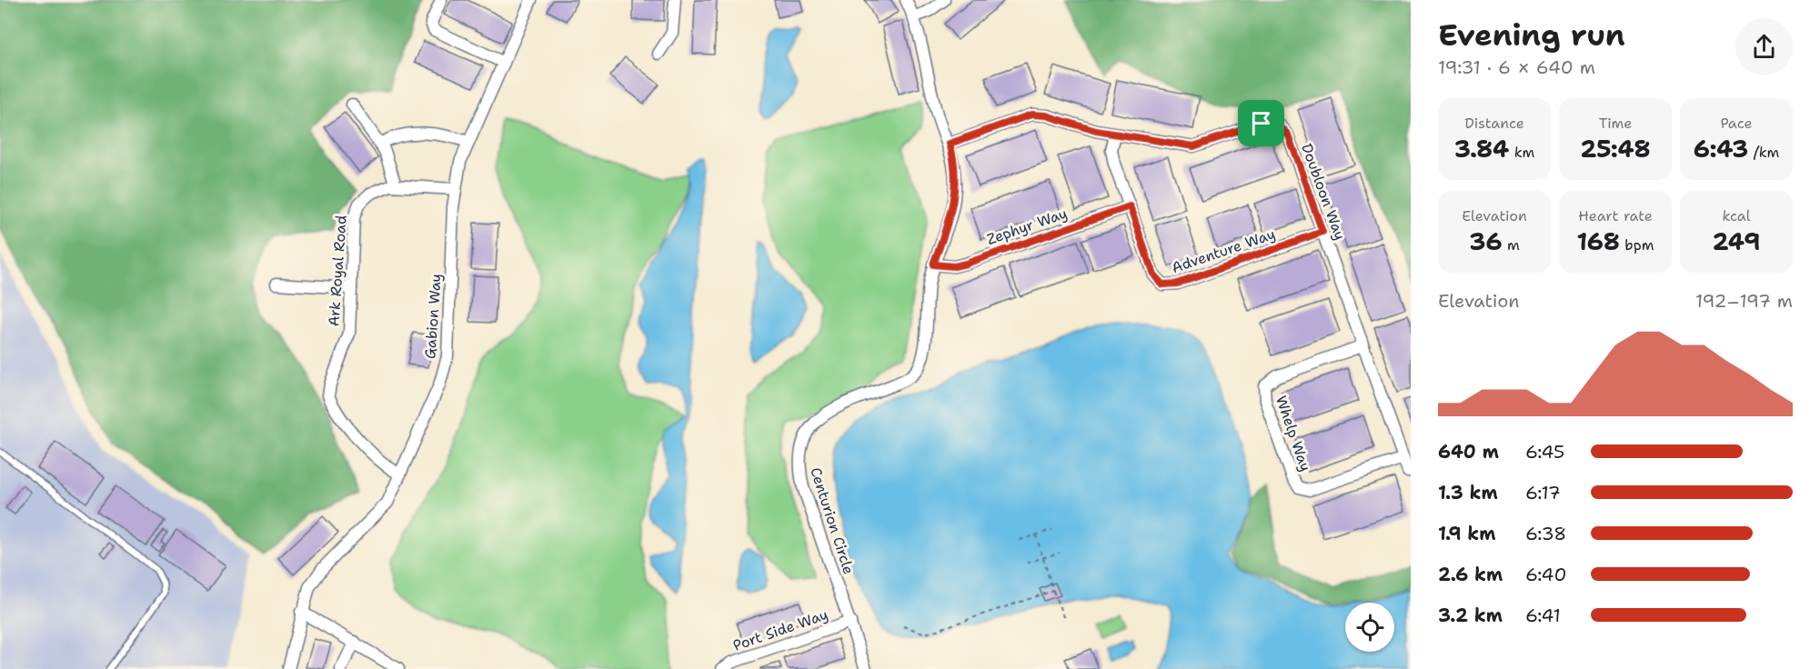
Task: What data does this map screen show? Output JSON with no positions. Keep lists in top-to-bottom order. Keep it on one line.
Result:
{"streets":{"street":["Doubloon Way","Zephyr Way","Adventure Way","Ark Royal Road","Gabion Way","Whelp Way","Centurion Circle","Port Side Way"]},"crossings":[["Doubloon Way","Adventure Way"],["Doubloon Way","Whelp Way"],["Doubloon Way","Centurion Circle"],["Zephyr Way","Adventure Way"],["Zephyr Way","Centurion Circle"],["Ark Royal Road","Gabion Way"],["Centurion Circle","Port Side Way"]],"page":{"heading":["Evening run","19:31 · 6 × 640 m"],"stats":[["Distance","3.84 km"],["Time","25:48"],["Pace","6:43 /km"],["Elevation","36 m"],["Heart rate","168 bpm"],["kcal","249"]],"chart":["Elevation","192–197 m"],"list":[{"name":"640 m","note":"6:45"},{"name":"1.3 km","note":"6:17"},{"name":"1.9 km","note":"6:38"},{"name":"2.6 km","note":"6:40"},{"name":"3.2 km","note":"6:41"}]}}
